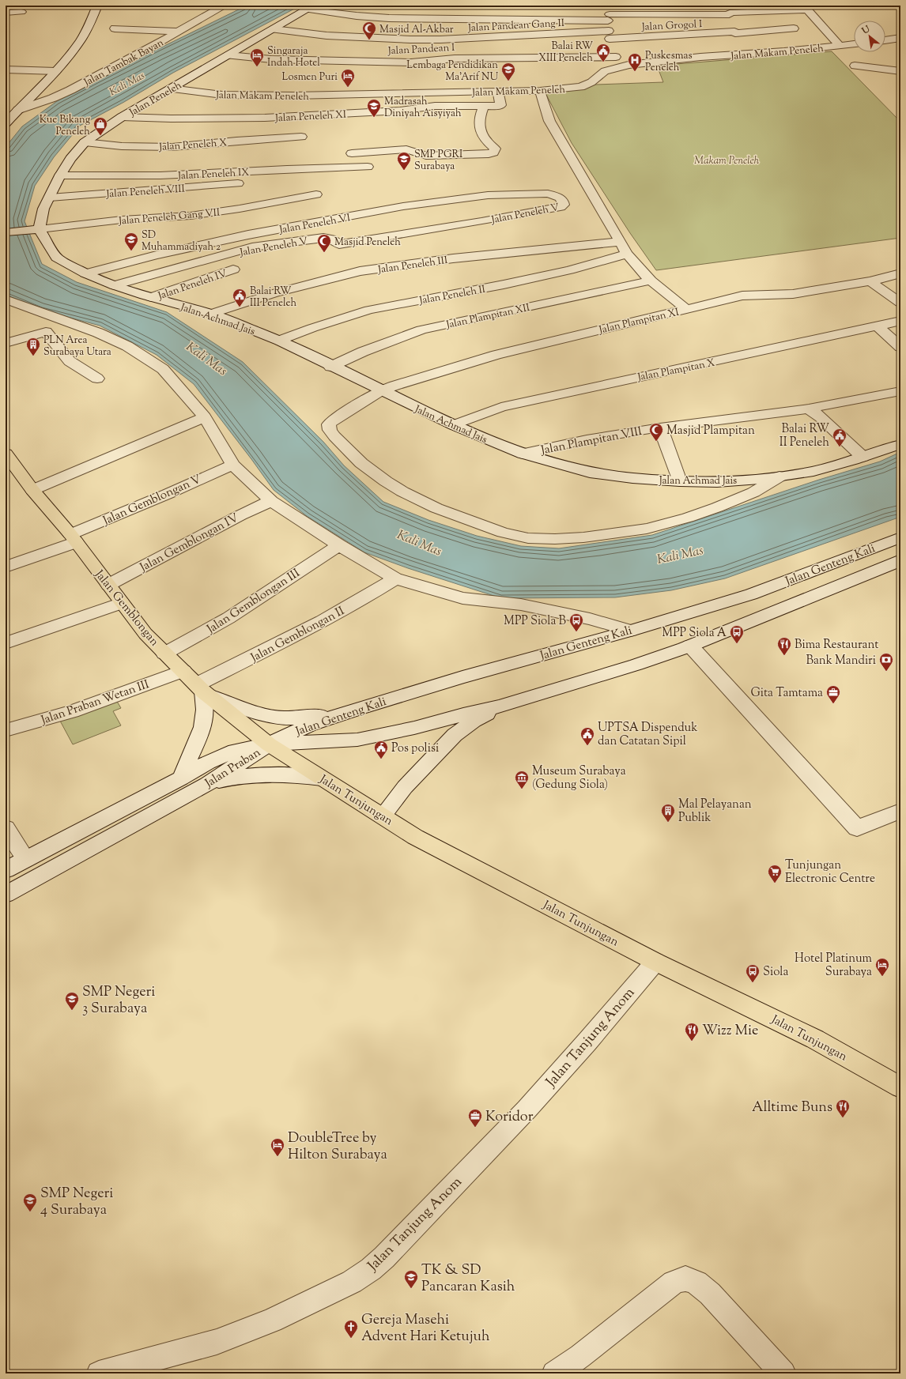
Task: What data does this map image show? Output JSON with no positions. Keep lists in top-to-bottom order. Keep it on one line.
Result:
{"streets":{"main road":["Jalan Gemblongan","Jalan Tunjungan"],"street":["Jalan Pandean Gang II","Jalan Grogol I","Jalan Pandean I","Jalan Makam Peneleh","Jalan Tambak Bayan","Jalan Peneleh","Jalan Peneleh XI","Jalan Peneleh X","Jalan Peneleh IX","Jalan Peneleh VIII","Jalan Peneleh V","Jalan Peneleh Gang VII","Jalan Peneleh VI","Jalan Peneleh III","Jalan Peneleh IV","Jalan Peneleh II","Jalan Plampitan XII","Jalan Achmad Jais","Jalan Plampitan XI","Jalan Plampitan X","Jalan Plampitan VIII","Jalan Gemblongan V","Jalan Gemblongan IV","Jalan Genteng Kali","Jalan Gemblongan III","Jalan Gemblongan II","Jalan Praban Wetan III","Jalan Praban","Jalan Tanjung Anom"]},"crossings":[["Jalan Pandean Gang II","Jalan Grogol I"],["Jalan Pandean Gang II","Jalan Peneleh"],["Jalan Pandean I","Jalan Makam Peneleh"],["Jalan Pandean I","Jalan Peneleh"],["Jalan Makam Peneleh","Jalan Peneleh"],["Jalan Makam Peneleh","Jalan Peneleh XI"],["Jalan Peneleh","Jalan Peneleh XI"],["Jalan Peneleh","Jalan Peneleh X"],["Jalan Peneleh","Jalan Peneleh IX"],["Jalan Peneleh","Jalan Peneleh VIII"],["Jalan Peneleh","Jalan Peneleh Gang VII"],["Jalan Peneleh","Jalan Achmad Jais"],["Jalan Peneleh V","Jalan Peneleh VI"],["Jalan Peneleh V","Jalan Achmad Jais"],["Jalan Peneleh Gang VII","Jalan Achmad Jais"],["Jalan Peneleh VI","Jalan Achmad Jais"],["Jalan Peneleh III","Jalan Achmad Jais"],["Jalan Peneleh IV","Jalan Achmad Jais"],["Jalan Peneleh II","Jalan Achmad Jais"],["Jalan Plampitan XII","Jalan Achmad Jais"],["Jalan Achmad Jais","Jalan Plampitan XI"],["Jalan Achmad Jais","Jalan Plampitan X"],["Jalan Achmad Jais","Jalan Plampitan VIII"],["Jalan Gemblongan V","Jalan Gemblongan"],["Jalan Gemblongan IV","Jalan Gemblongan"],["Jalan Genteng Kali","Jalan Gemblongan"],["Jalan Genteng Kali","Jalan Praban"],["Jalan Genteng Kali","Jalan Tunjungan"],["Jalan Gemblongan III","Jalan Gemblongan"],["Jalan Gemblongan","Jalan Gemblongan II"],["Jalan Gemblongan","Jalan Praban Wetan III"],["Jalan Gemblongan","Jalan Praban"],["Jalan Gemblongan","Jalan Tunjungan"],["Jalan Praban","Jalan Tunjungan"],["Jalan Tunjungan","Jalan Tanjung Anom"]],"water":["Kali Mas"],"parks":["Makam Peneleh"],"places":{"mosque":["Masjid Al-Akbar","Masjid Peneleh","Masjid Plampitan"],"public building":["Balai RW XIII Peneleh","Balai RW III Peneleh","Balai RW II Peneleh","UPTSA Dispenduk dan Catatan Sipil","Pos polisi"],"hotel":["Singaraja Indah Hotel","Losmen Puri","Hotel Platinum Surabaya","DoubleTree by Hilton Surabaya"],"hospital":["Puskesmas Peneleh"],"school or university":["Lembaga Pendidikan Ma'Arif NU","Madrasah Diniyah Aisyiyah","SMP PGRI Surabaya","SD Muhammadiyah 2","SMP Negeri 3 Surabaya","SMP Negeri 4 Surabaya","TK & SD Pancaran Kasih"],"shop":["Kue Bikang Peneleh"],"building":["PLN Area Surabaya Utara","Mal Pelayanan Publik"],"bus stop":["MPP Siola B","MPP Siola A","Siola"],"restaurant":["Bima Restaurant","Wizz Mie","Alltime Buns"],"bank":["Bank Mandiri"],"office":["Gita Tamtama","Koridor"],"museum":["Museum Surabaya (Gedung Siola)"],"supermarket":["Tunjungan Electronic Centre"],"church":["Gereja Masehi Advent Hari Ketujuh"]},"north":"top left"}
